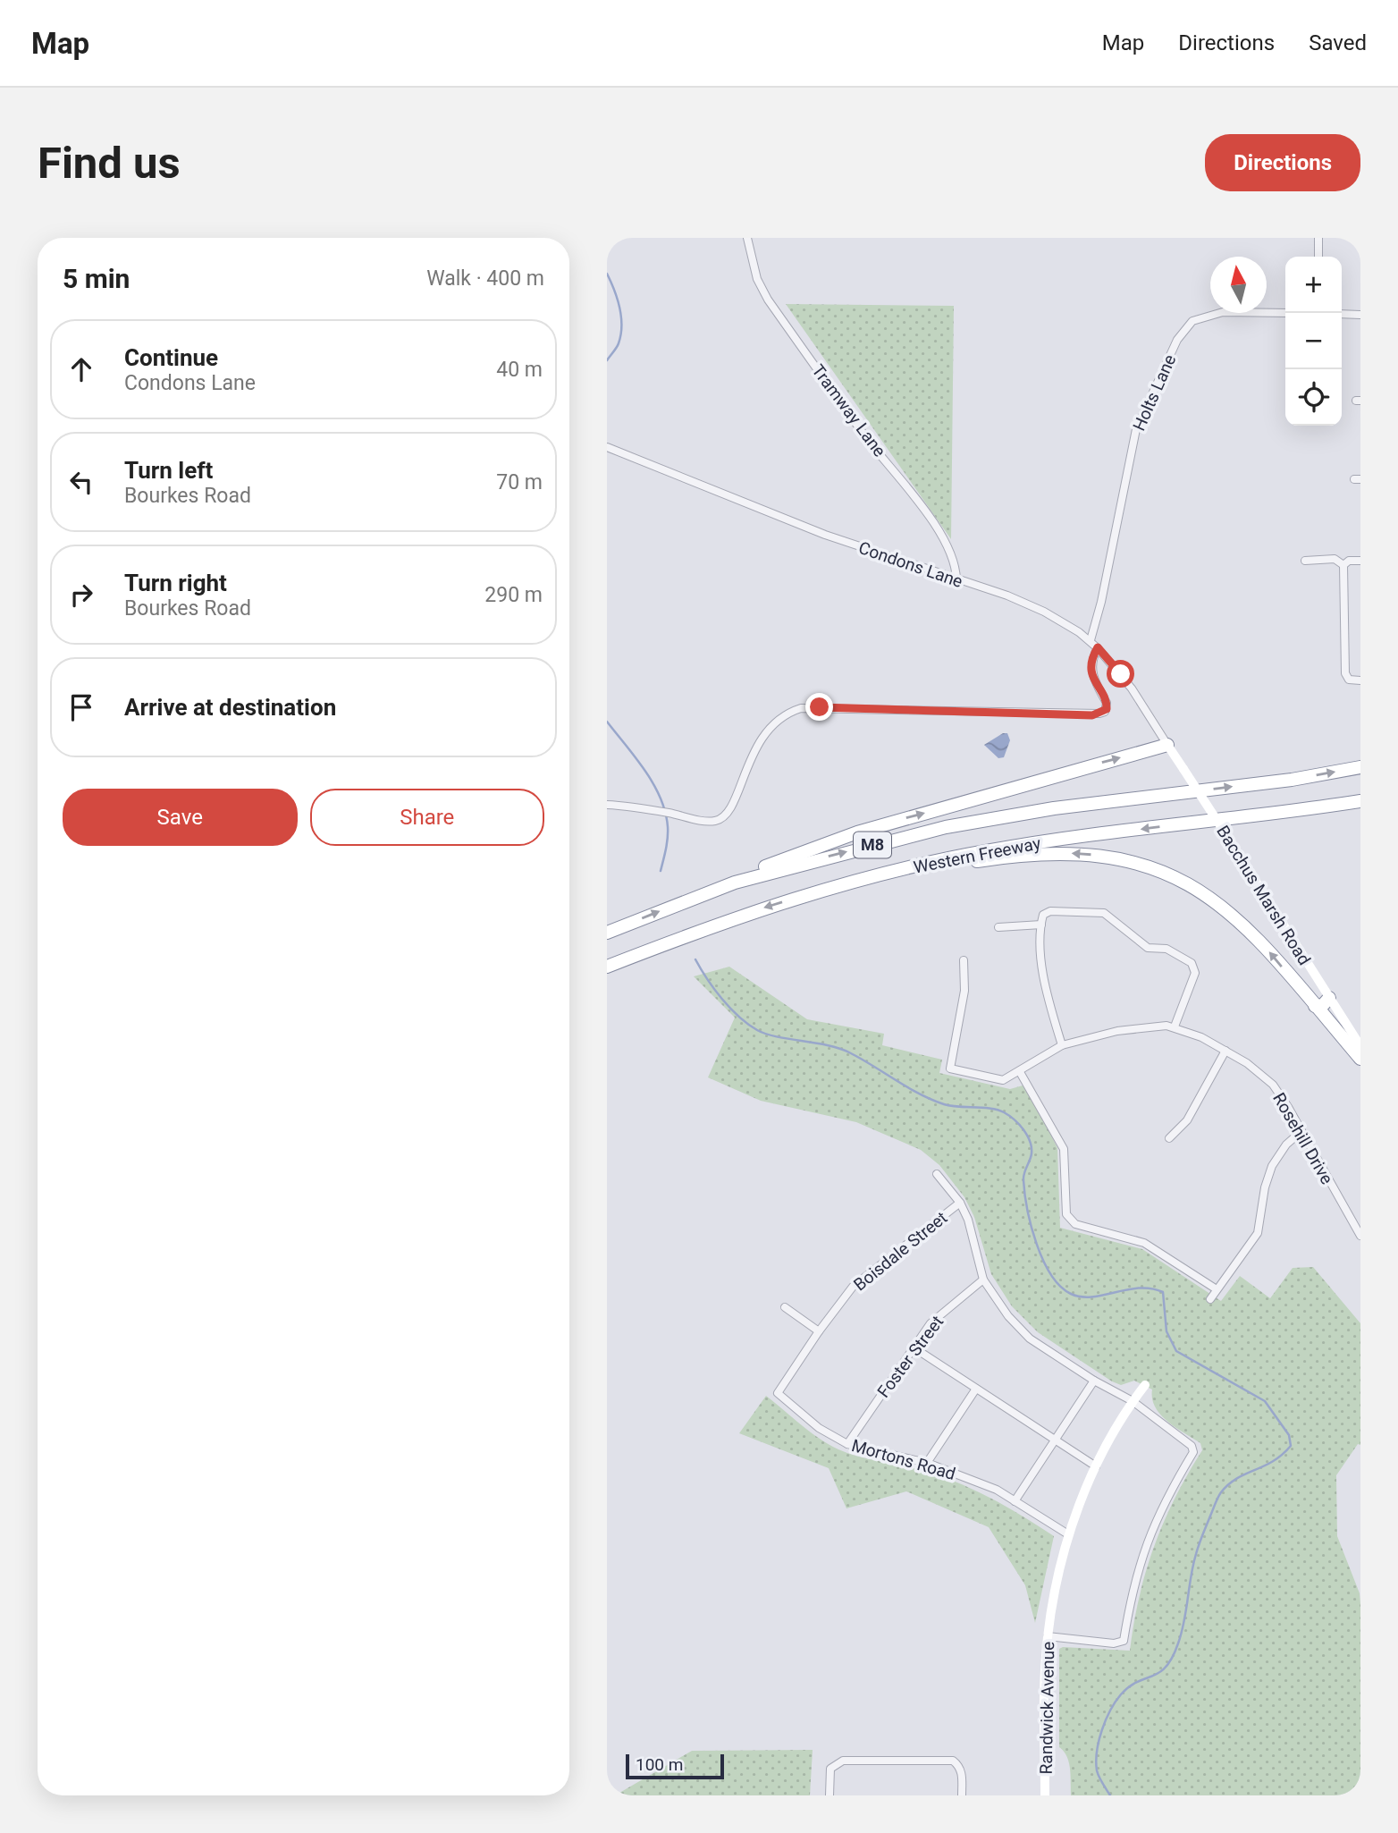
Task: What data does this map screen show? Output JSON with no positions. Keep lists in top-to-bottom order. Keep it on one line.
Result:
{"streets":{"highway":["M8","Western Freeway"],"street":["Holts Lane","Tramway Lane","Condons Lane","Bacchus Marsh Road","Rosehill Drive","Boisdale Street","Foster Street","Mortons Road","Randwick Avenue"]},"crossings":[["Holts Lane","Condons Lane"],["Tramway Lane","Condons Lane"],["Condons Lane","Bacchus Marsh Road"],["Boisdale Street","Mortons Road"],["Foster Street","Mortons Road"],["Mortons Road","Randwick Avenue"]],"scale_bar":"100 m","north":"top","page":{"header":"Map","nav":["Map","Directions","Saved"],"buttons":["Directions",["Save","Share"]],"title":"Find us","heading":["5 min","Walk · 400 m"],"map_buttons":["+","−"],"list":[["Continue","Condons Lane","40 m"],["Turn left","Bourkes Road","70 m"],["Turn right","Bourkes Road","290 m"],"Arrive at destination"],"scale":"100 m"}}
